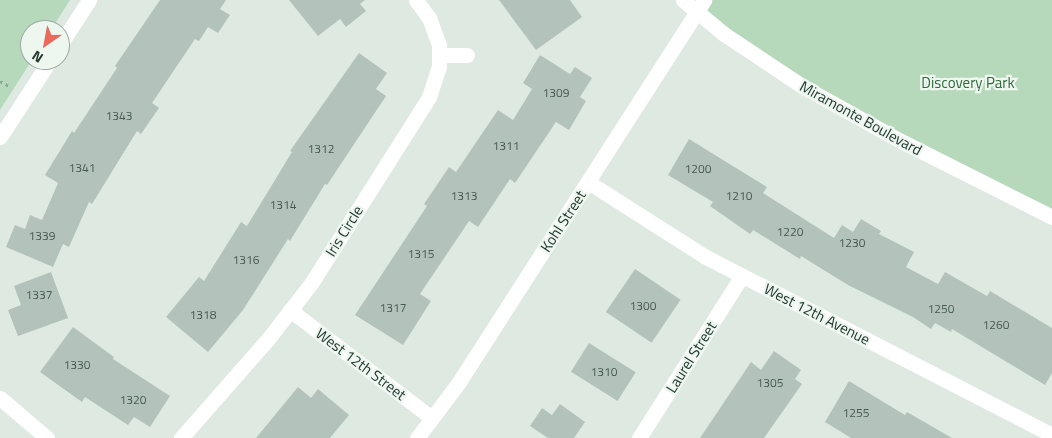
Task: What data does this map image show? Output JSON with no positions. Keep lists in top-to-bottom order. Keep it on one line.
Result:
{"streets":{"street":["Miramonte Boulevard","Kohl Street","Iris Circle","West 12th Avenue","Laurel Street","West 12th Street"]},"crossings":[["Miramonte Boulevard","Kohl Street"],["Kohl Street","West 12th Avenue"],["Kohl Street","West 12th Street"],["Iris Circle","West 12th Street"],["West 12th Avenue","Laurel Street"]],"parks":["Discovery Park"],"house_numbers":["1309","1343","1311","1312","1341","1200","1313","1210","1314","1220","1339","1230","1315","1316","1337","1300","1317","1250","1318","1260","1330","1310","1305","1320","1255"],"north":"bottom left"}
